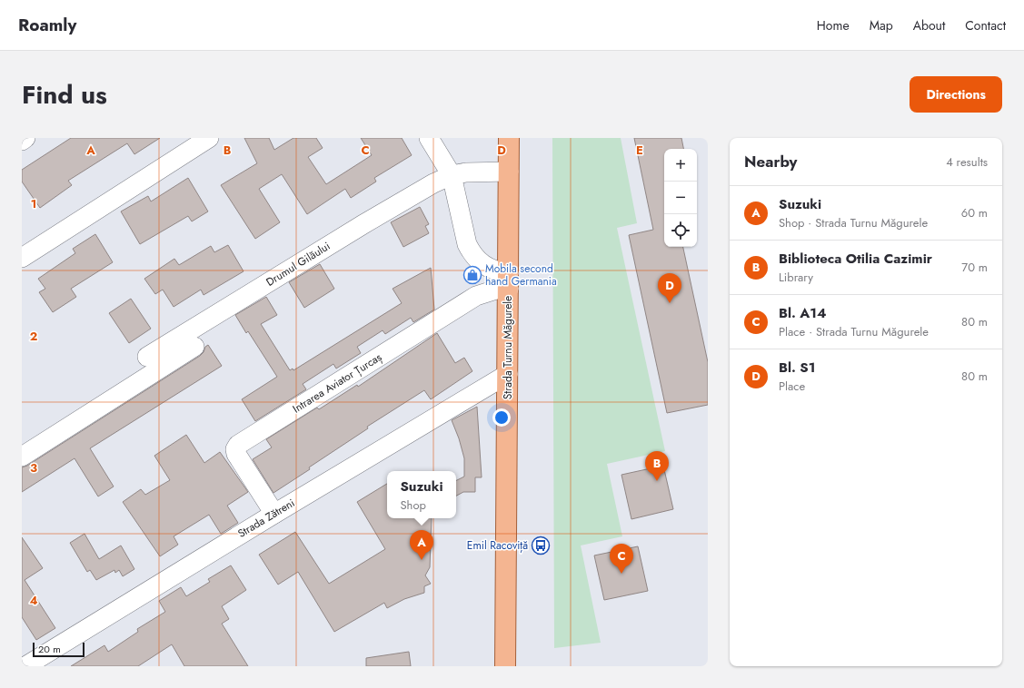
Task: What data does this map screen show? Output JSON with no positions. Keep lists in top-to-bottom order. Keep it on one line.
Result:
{"streets":{"main road":["Strada Turnu Măgurele"],"street":["Drumul Gilăului","Intrarea Aviator Țurcaș","Strada Zătreni"]},"crossings":[["Drumul Gilăului","Strada Turnu Măgurele"],["Strada Turnu Măgurele","Intrarea Aviator Țurcaș"],["Strada Turnu Măgurele","Strada Zătreni"],["Intrarea Aviator Țurcaș","Strada Zătreni"]],"places":{"shop":["Mobila second hand Germania"],"bus stop":["Emil Racoviță"]},"scale_bar":"20 m","page":{"header":"Roamly","nav":["Home","Map","About","Contact"],"title":"Find us","buttons":"Directions","heading":["Nearby","4 results"],"map_buttons":["+","−"],"list":[{"mark":"A","name":"Suzuki","note":"Shop · Strada Turnu Măgurele","value":"60 m"},{"mark":"B","name":"Biblioteca Otilia Cazimir","note":"Library","value":"70 m"},{"mark":"C","name":"Bl. A14","note":"Place · Strada Turnu Măgurele","value":"80 m"},{"mark":"D","name":"Bl. S1","note":"Place","value":"80 m"}],"pins":["D","B","A","C"],"popup":["Suzuki","Shop"],"scale":"20 m"},"grid":{"columns":["A","B","C","D","E"],"rows":["1","2","3","4"]}}
